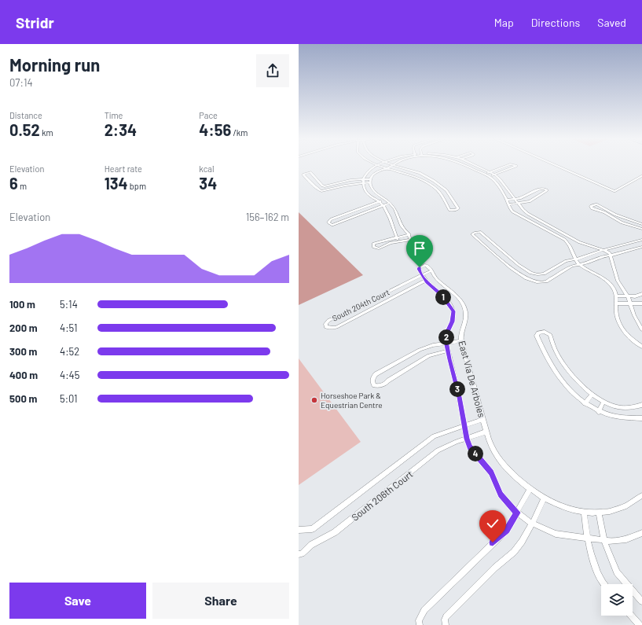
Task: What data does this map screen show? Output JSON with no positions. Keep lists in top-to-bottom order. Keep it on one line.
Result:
{"streets":{"street":["South 204th Court","East Via De Arboles","South 206th Court"]},"crossings":[["South 204th Court","East Via De Arboles"],["East Via De Arboles","South 206th Court"]],"places":["Horseshoe Park & Equestrian Centre"],"page":{"header":"Stridr","nav":["Map","Directions","Saved"],"heading":["Morning run","07:14"],"stats":[["Distance","0.52 km"],["Time","2:34"],["Pace","4:56 /km"],["Elevation","6 m"],["Heart rate","134 bpm"],["kcal","34"]],"chart":["Elevation","156–162 m"],"pins":["1","2","3","4"],"list":[{"name":"100 m","note":"5:14"},{"name":"200 m","note":"4:51"},{"name":"300 m","note":"4:52"},{"name":"400 m","note":"4:45"},{"name":"500 m","note":"5:01"}],"buttons":["Save","Share"]}}
